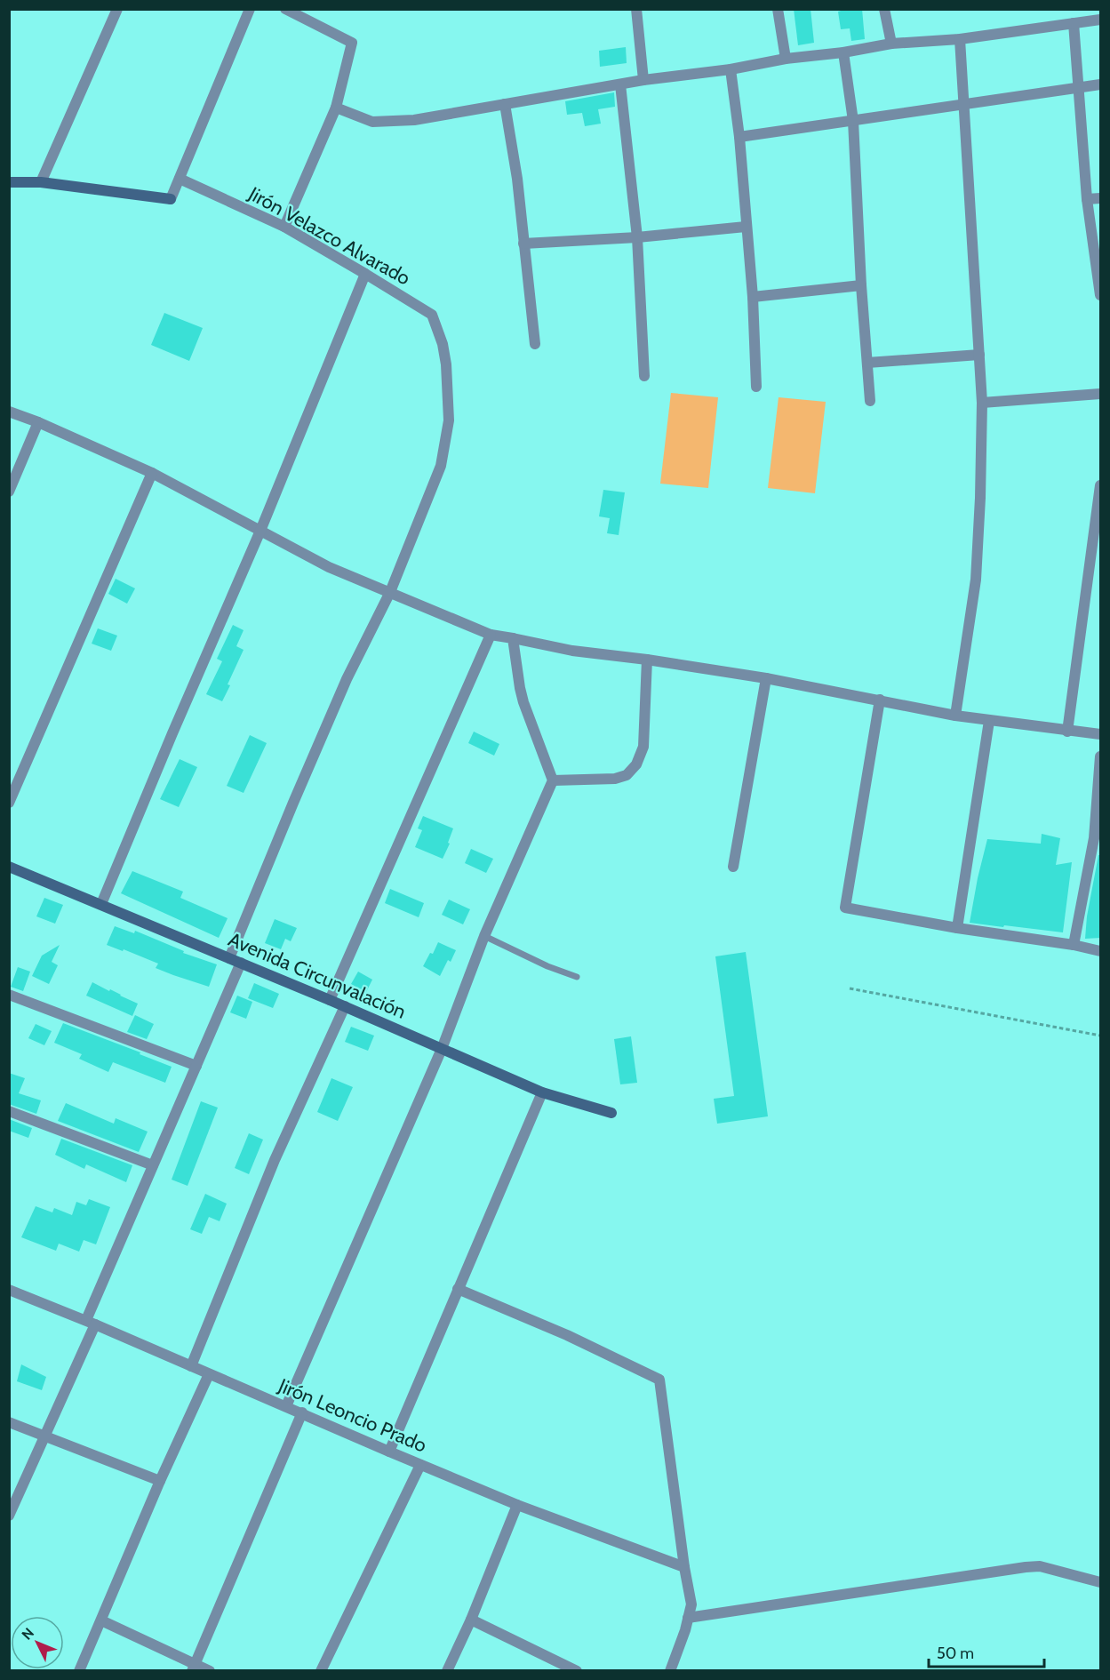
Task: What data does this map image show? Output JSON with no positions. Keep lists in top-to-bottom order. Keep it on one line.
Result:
{"streets":{"street":["Jirón Velazco Alvarado","Avenida Circunvalación","Jirón Leoncio Prado"]},"crossings":[["Jirón Velazco Alvarado","Avenida Circunvalación"]],"scale_bar":"50 m","north":"top left"}
